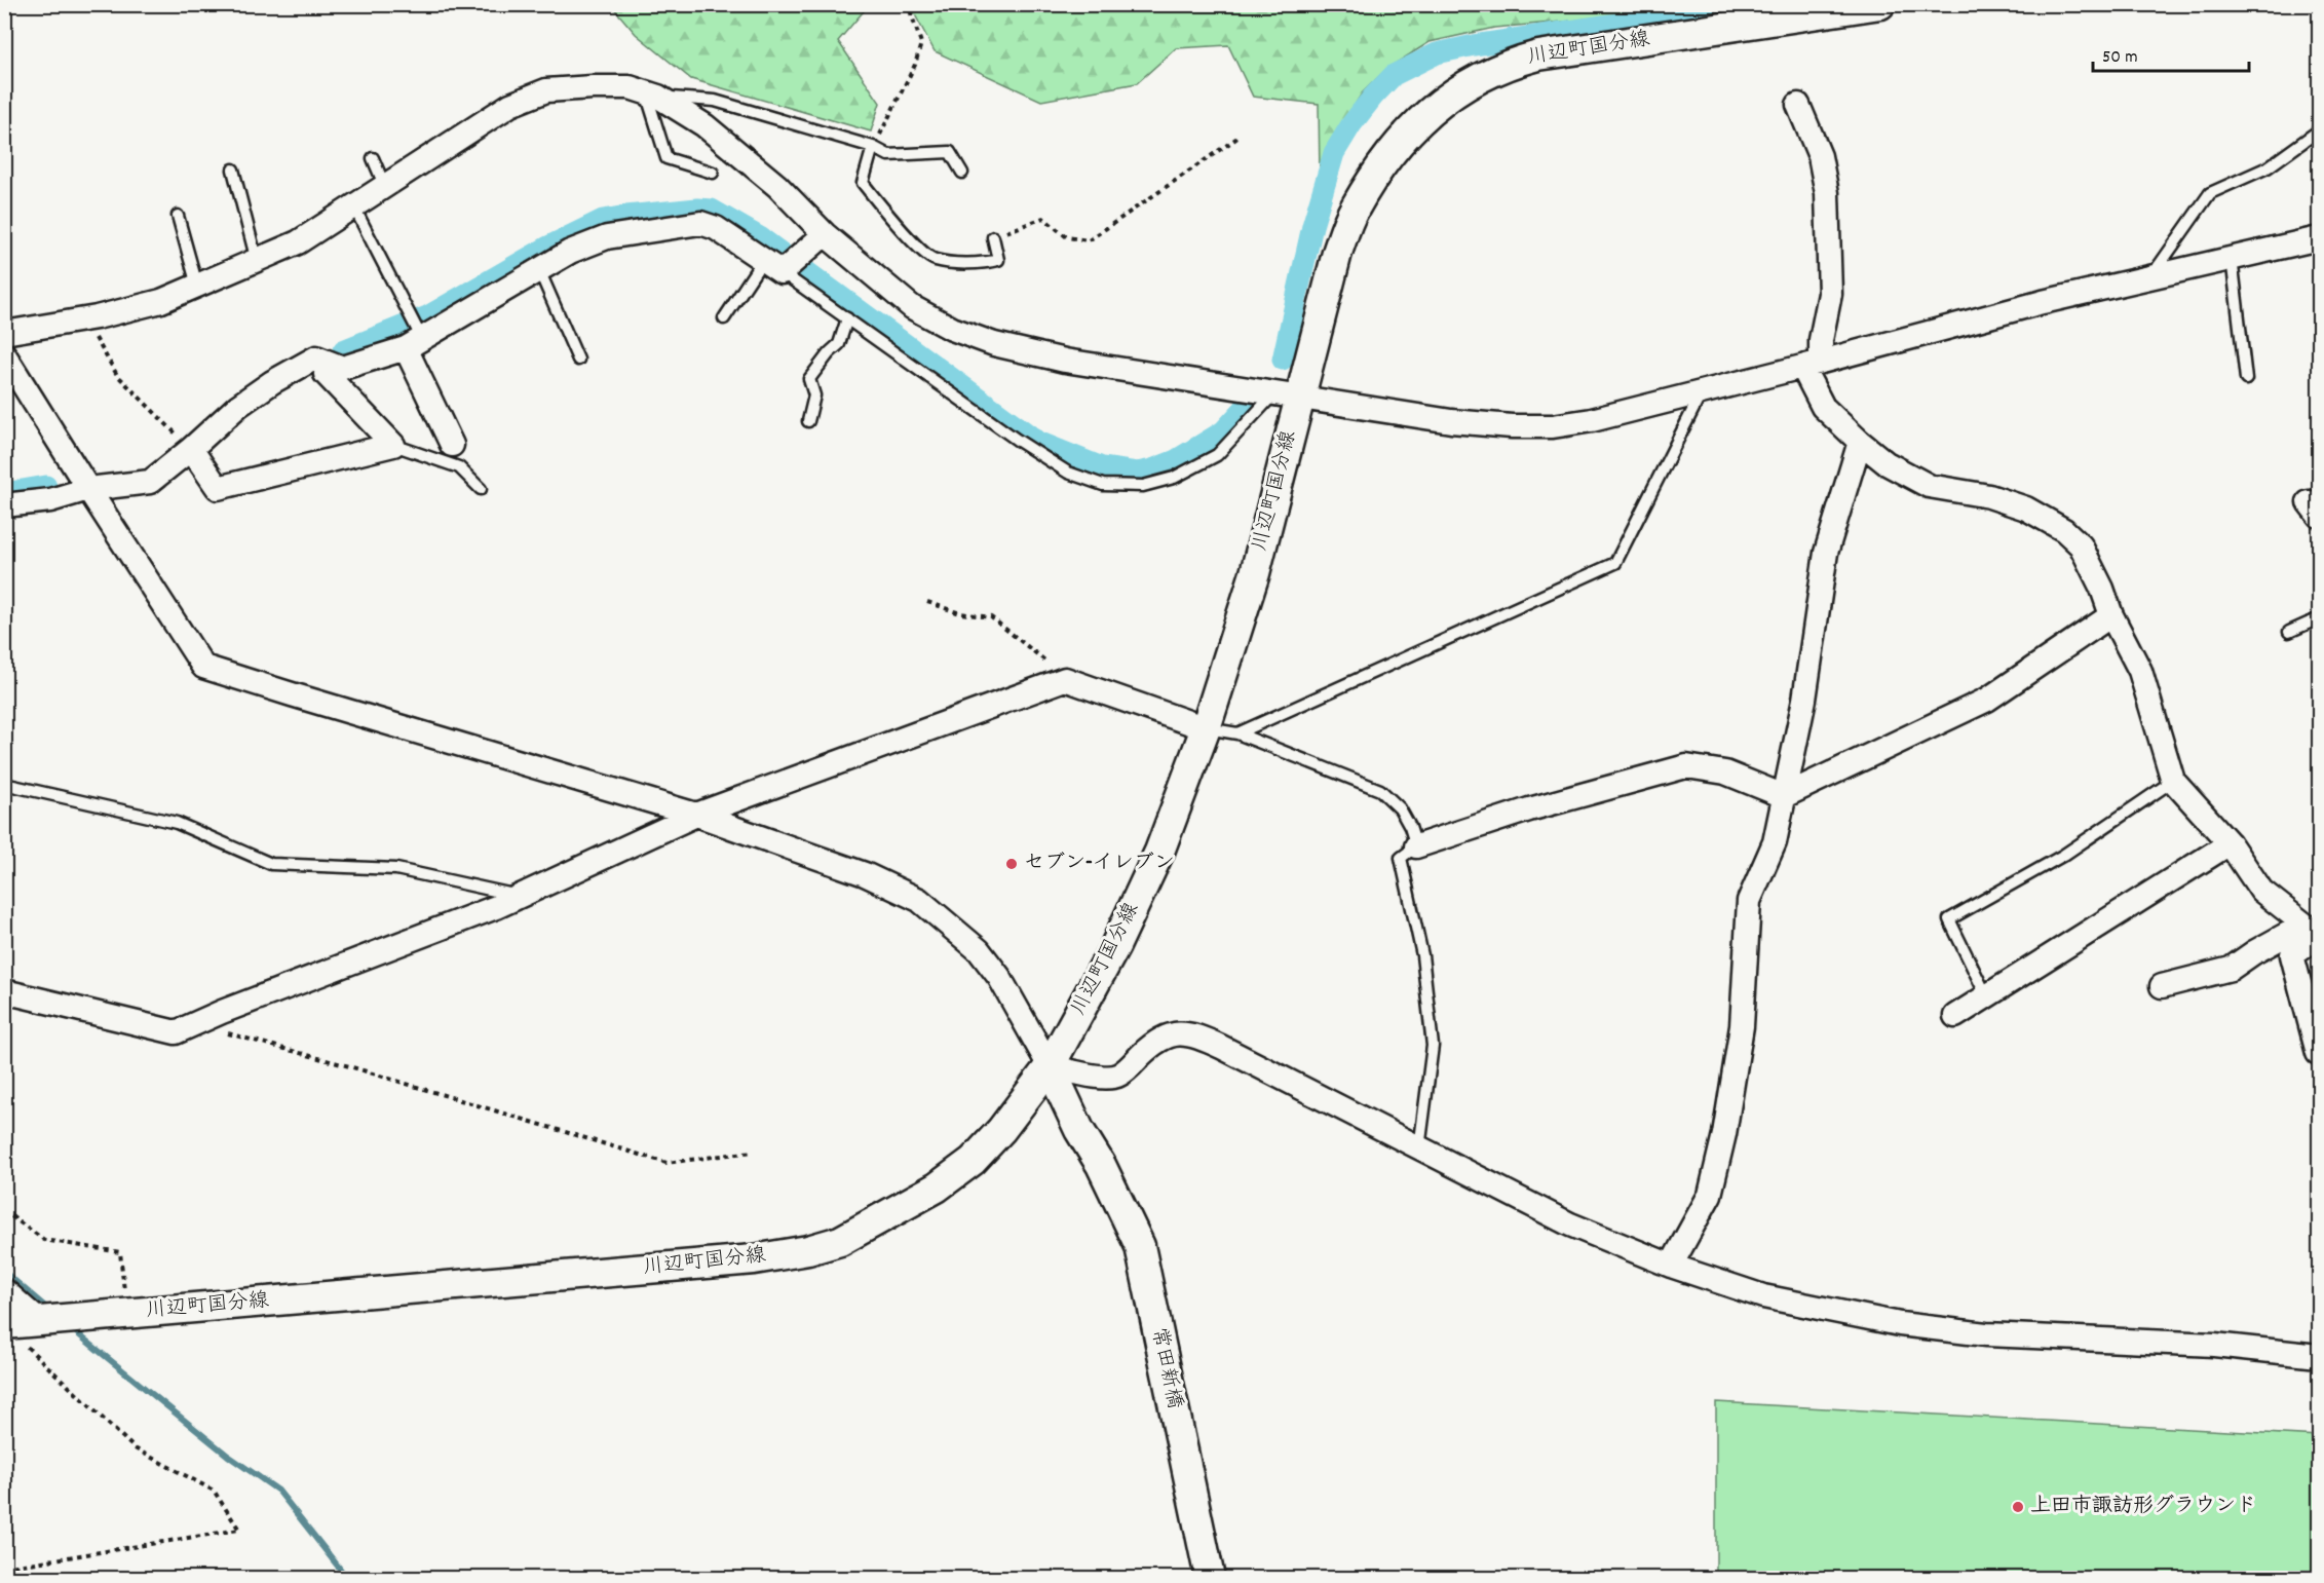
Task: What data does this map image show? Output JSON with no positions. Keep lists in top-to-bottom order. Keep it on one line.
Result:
{"streets":{"street":["川辺町国分線","常田新橋"]},"crossings":[["川辺町国分線","常田新橋"]],"places":["セブン-イレブン","上田市諏訪形グラウンド"],"scale_bar":"50 m"}
